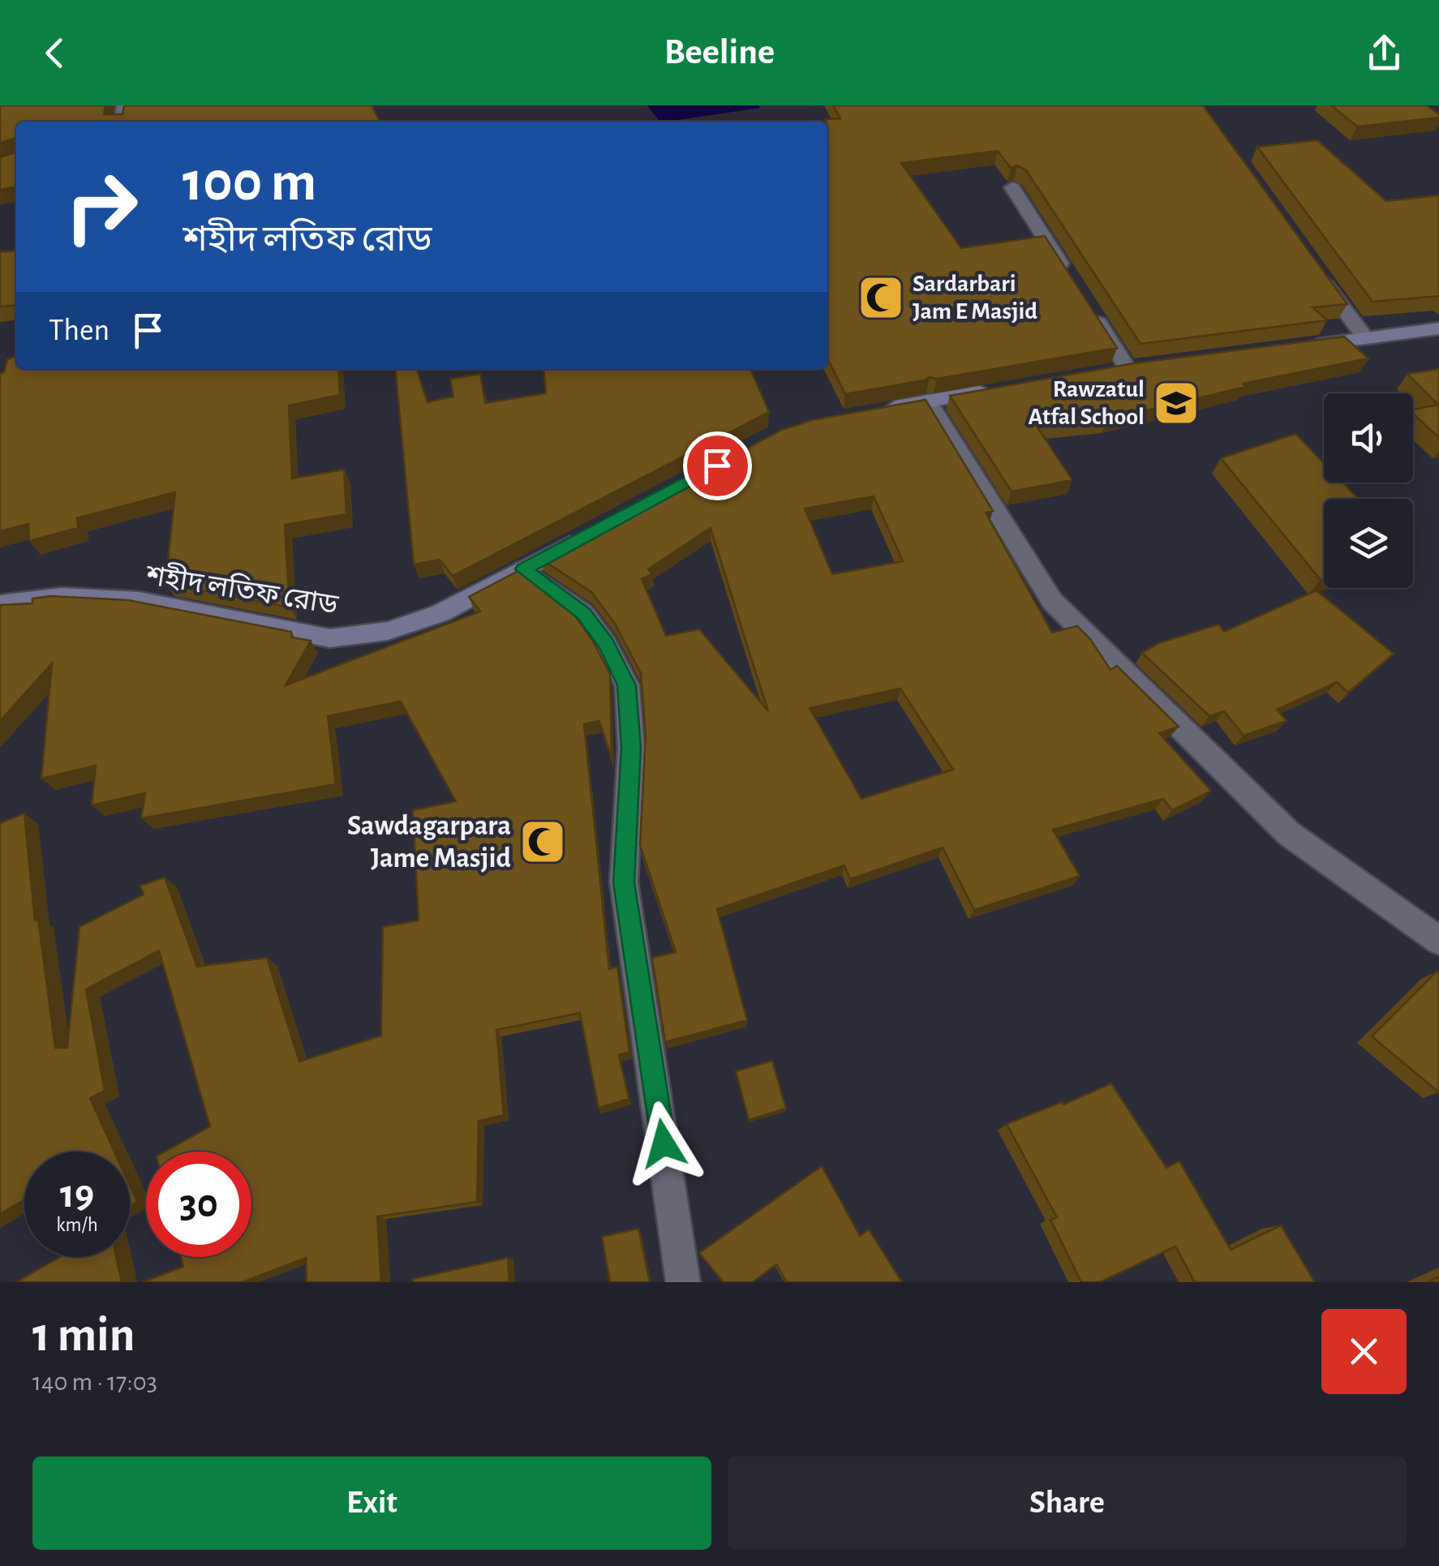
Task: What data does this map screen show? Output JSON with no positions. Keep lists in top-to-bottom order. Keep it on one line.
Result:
{"streets":{"street":["শহীদ লতিফ রোড"]},"places":{"mosque":["Sardarbari Jam E Masjid","Sawdagarpara Jame Masjid"],"school or university":["Rawzatul Atfal School"]},"page":{"header":"Beeline","turn":["100 m","শহীদ লতিফ রোড"],"then":"Then","speed":"19 km/h","limit":"30","heading":["1 min","140 m · 17:03"],"buttons":["Exit","Share"]}}
